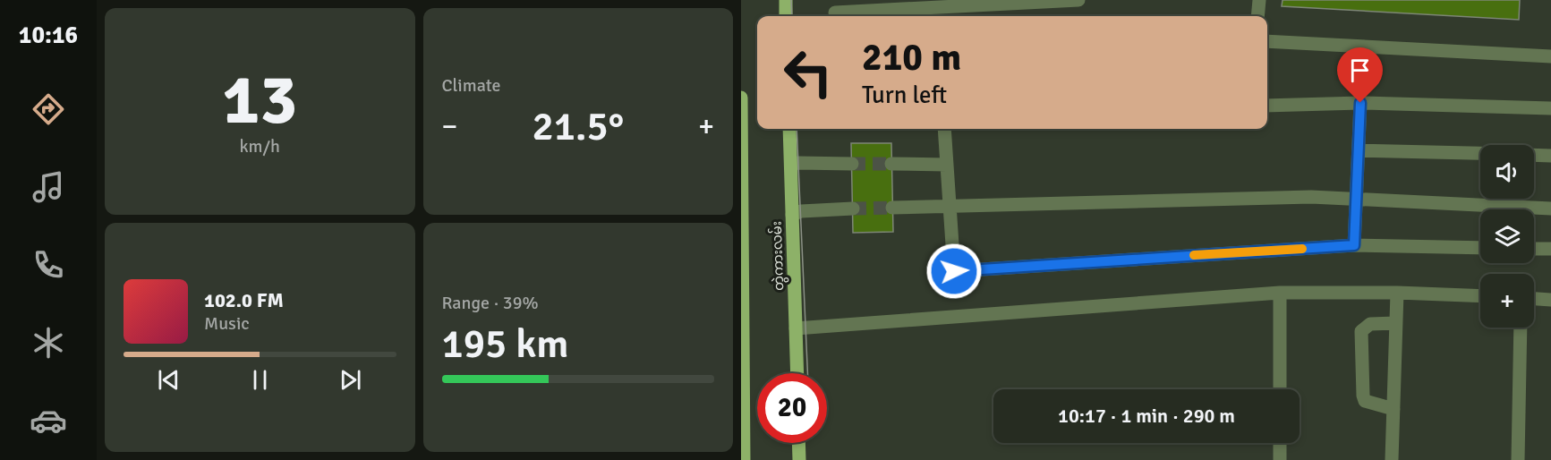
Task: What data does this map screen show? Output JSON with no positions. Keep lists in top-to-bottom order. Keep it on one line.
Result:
{"streets":{"main road":["တွဲကားလမ်း"]},"page":{"tabs":"10:16","tile":[["13","km/h"],"Climate",["Range · 39%","195 km"]],"turn":["210 m","Turn left"],"heat":["−","21.5°","+"],"map_buttons":"+","song":["102.0 FM","Music"],"limit":"20","trip":"10:17 · 1 min · 290 m"}}
